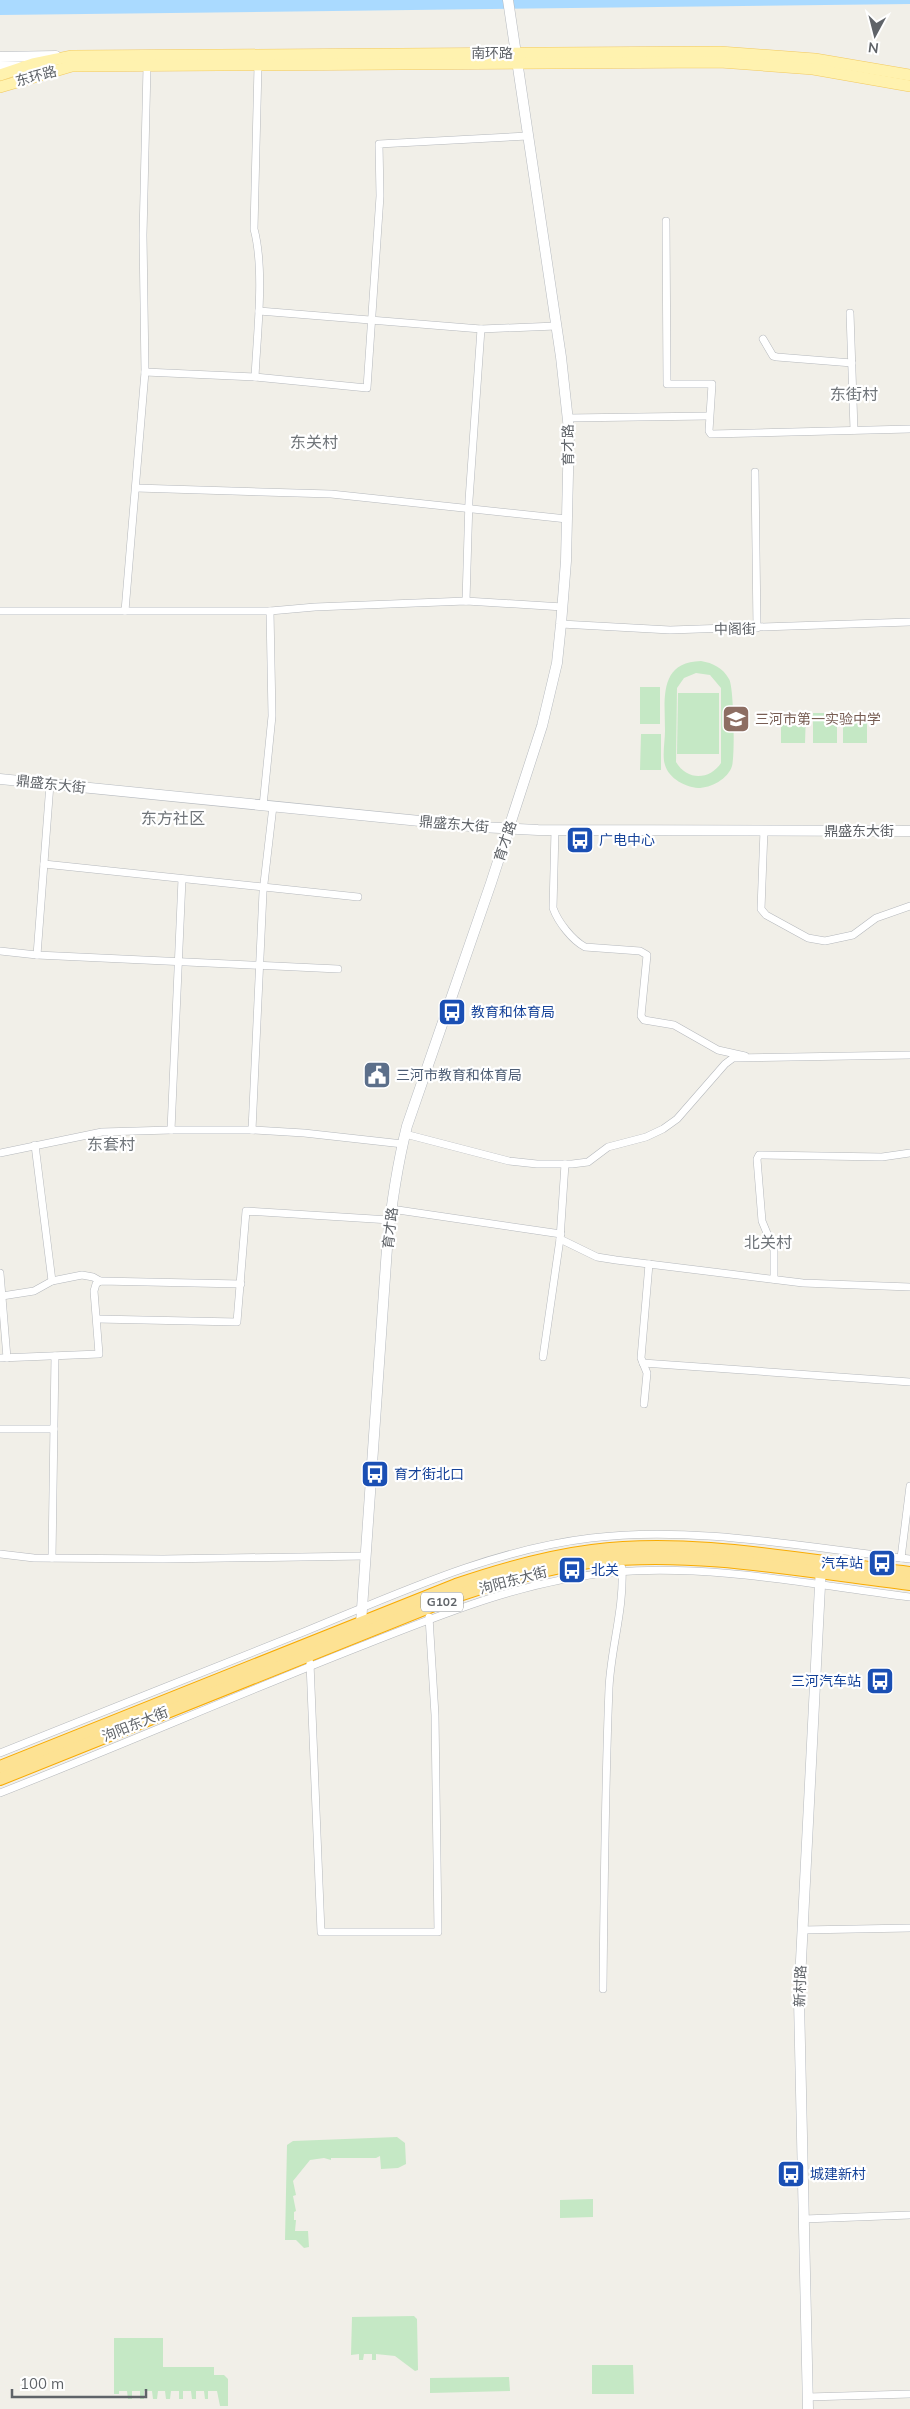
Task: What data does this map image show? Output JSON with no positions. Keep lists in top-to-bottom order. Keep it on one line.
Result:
{"streets":{"highway":["泃阳东大街","G102"],"main road":["南环路","东环路","育才路","鼎盛东大街","新村路"],"street":["中阁街"]},"crossings":[["南环路","东环路"],["南环路","育才路"],["育才路","中阁街"],["育才路","鼎盛东大街"],["育才路","泃阳东大街"],["泃阳东大街","新村路"]],"districts":["东街村","东关村","东方社区","东套村","北关村"],"places":{"school or university":["三河市第一实验中学"],"bus stop":["广电中心","教育和体育局","育才街北口","汽车站","北关","三河汽车站","城建新村"],"public building":["三河市教育和体育局"]},"scale_bar":"100 m","north":"bottom"}
